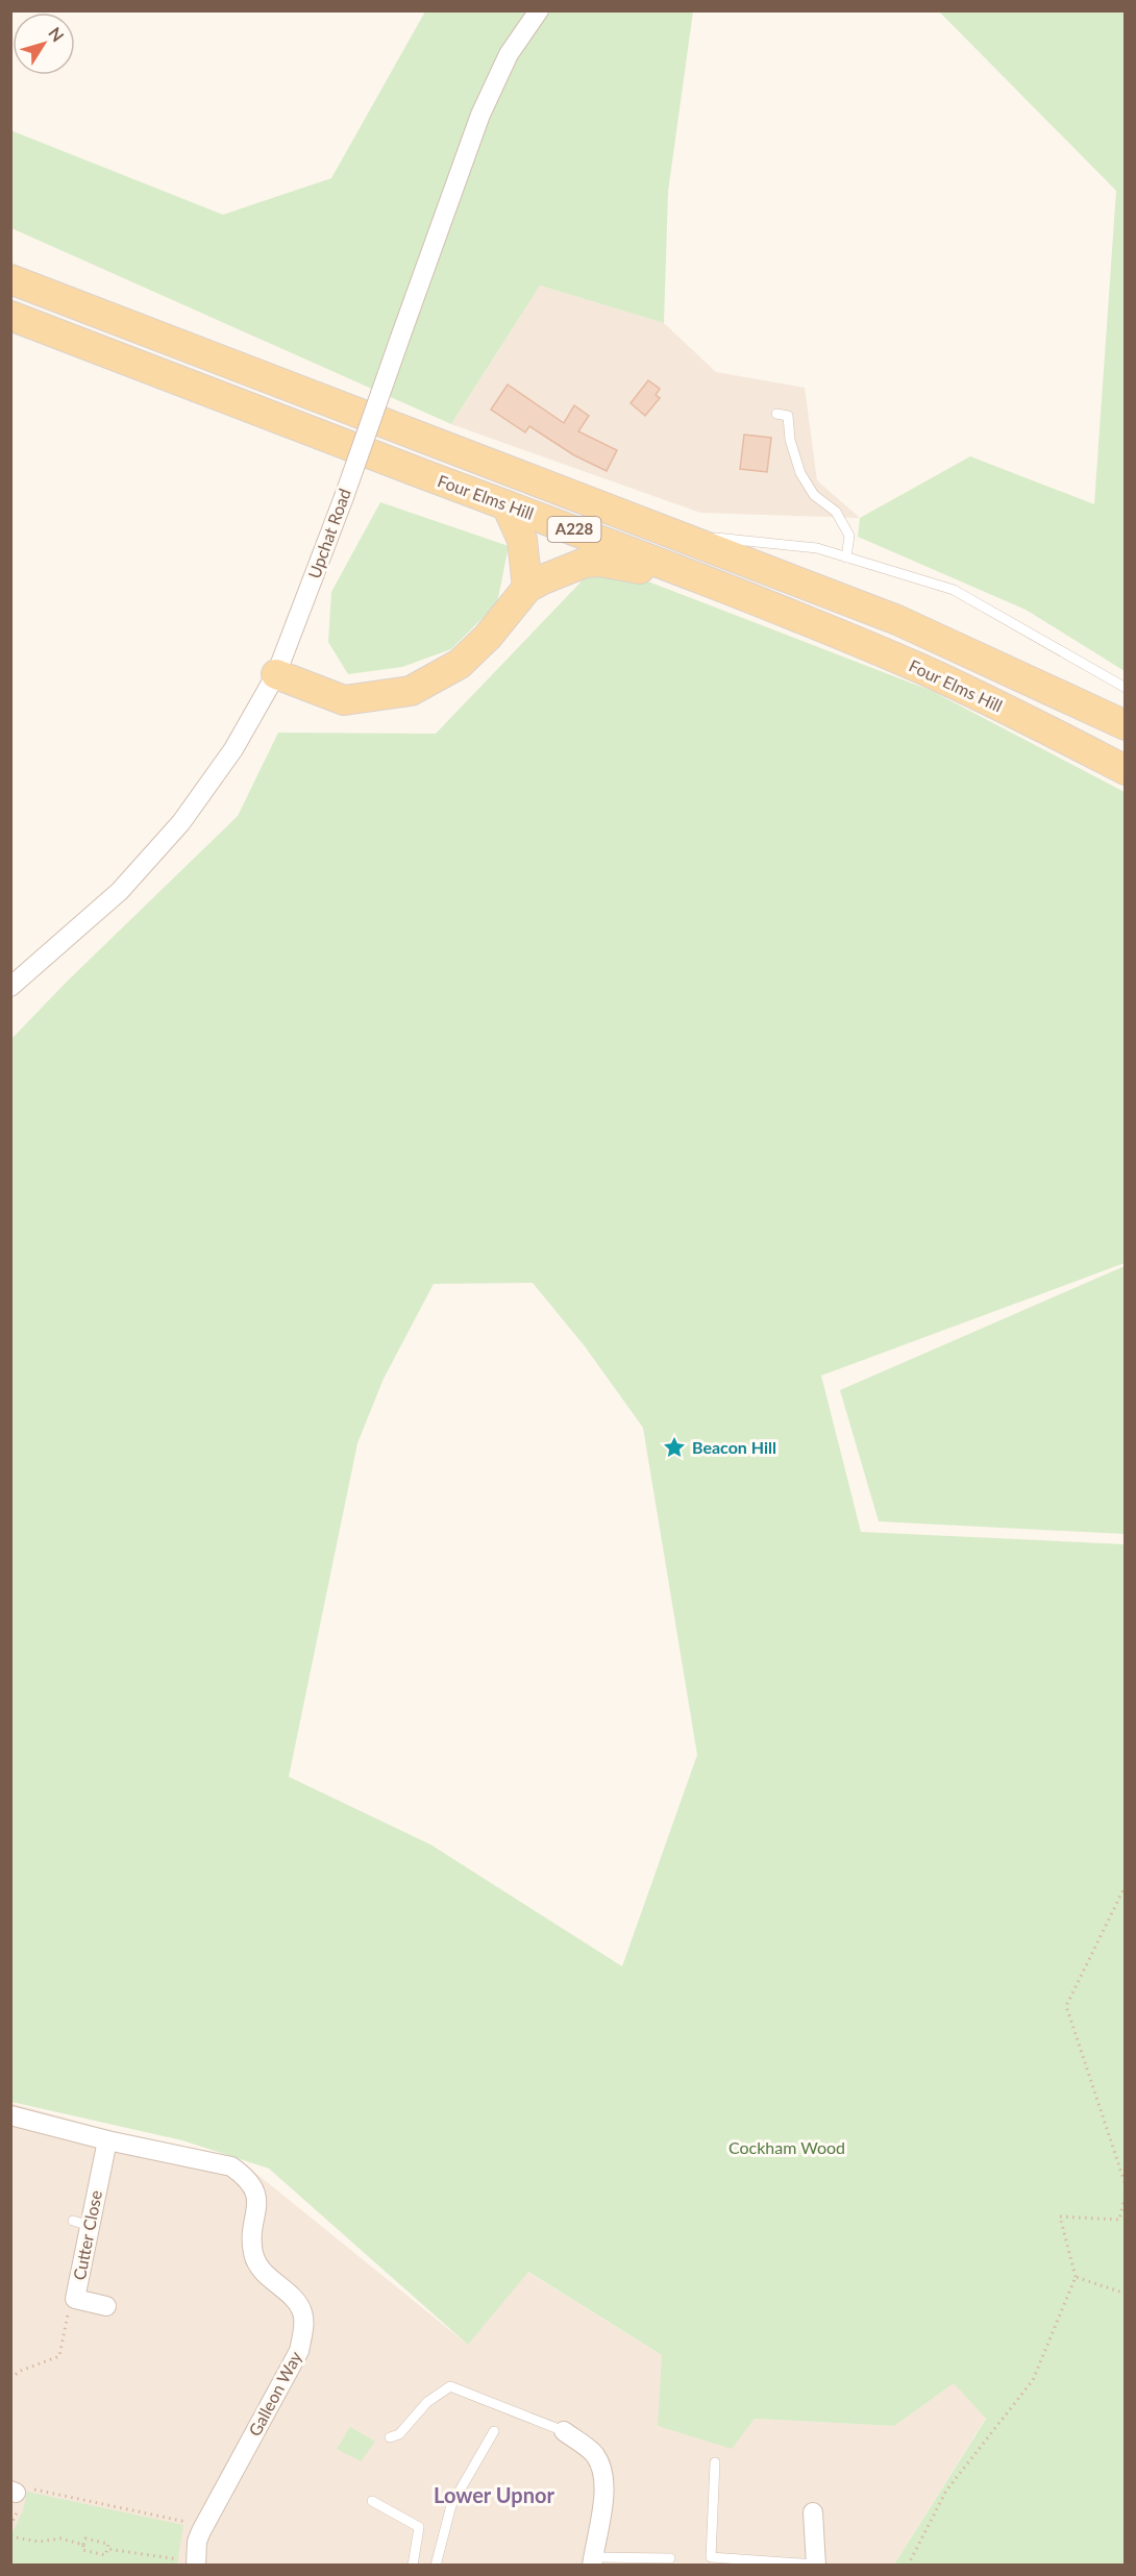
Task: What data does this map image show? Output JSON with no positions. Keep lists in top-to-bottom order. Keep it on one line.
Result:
{"streets":{"main road":["Four Elms Hill","A228"],"street":["Upchat Road","Cutter Close","Galleon Way"]},"crossings":[["Cutter Close","Galleon Way"]],"districts":["Lower Upnor"],"parks":["Cockham Wood"],"places":{"place":["Beacon Hill"]},"north":"top right"}
